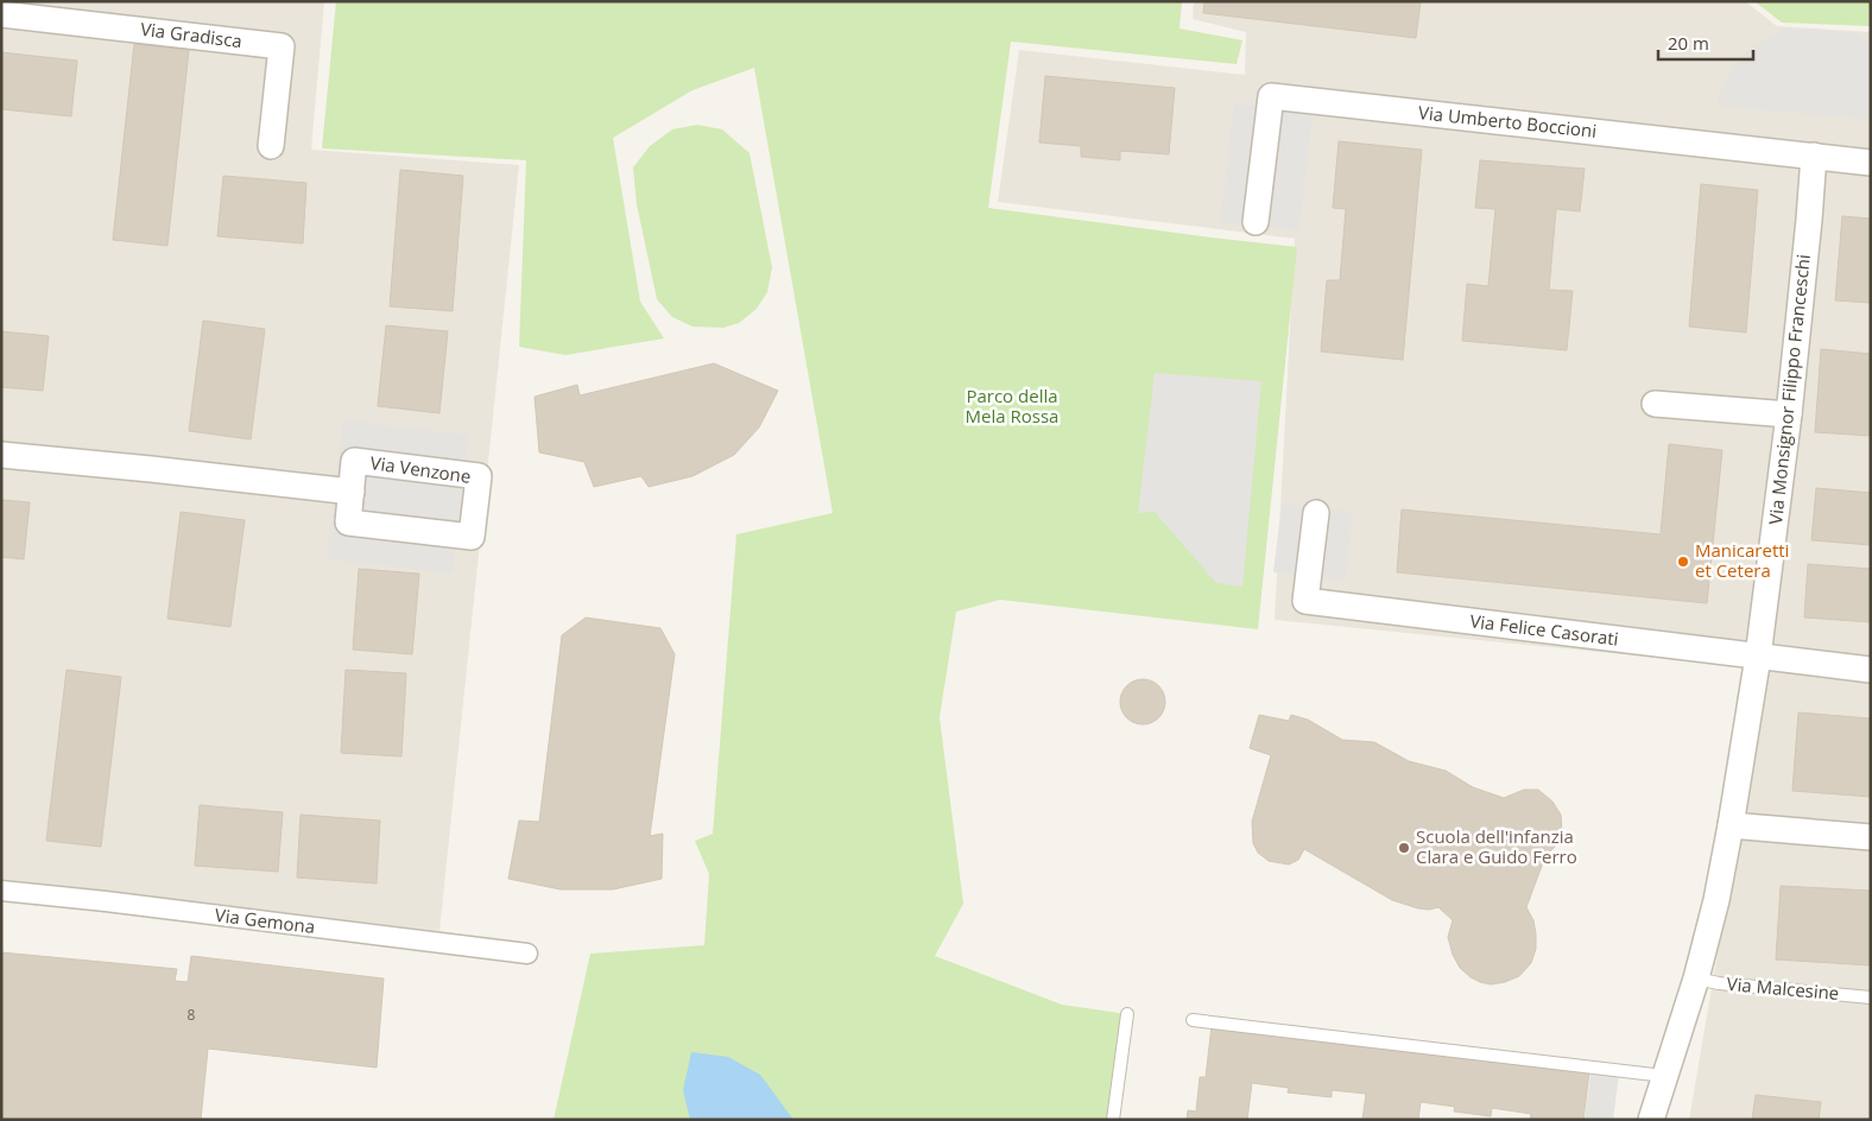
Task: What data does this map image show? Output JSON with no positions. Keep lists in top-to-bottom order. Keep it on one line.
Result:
{"streets":{"street":["Via Gradisca","Via Umberto Boccioni","Via Monsignor Filippo Franceschi","Via Venzone","Via Felice Casorati","Via Gemona"],"lane":["Via Malcesine"]},"crossings":[["Via Umberto Boccioni","Via Monsignor Filippo Franceschi"],["Via Monsignor Filippo Franceschi","Via Felice Casorati"]],"parks":["Parco della Mela Rossa"],"places":["Manicaretti et Cetera","Scuola dell'infanzia Clara e Guido Ferro"],"house_numbers":["8"],"scale_bar":"20 m"}
